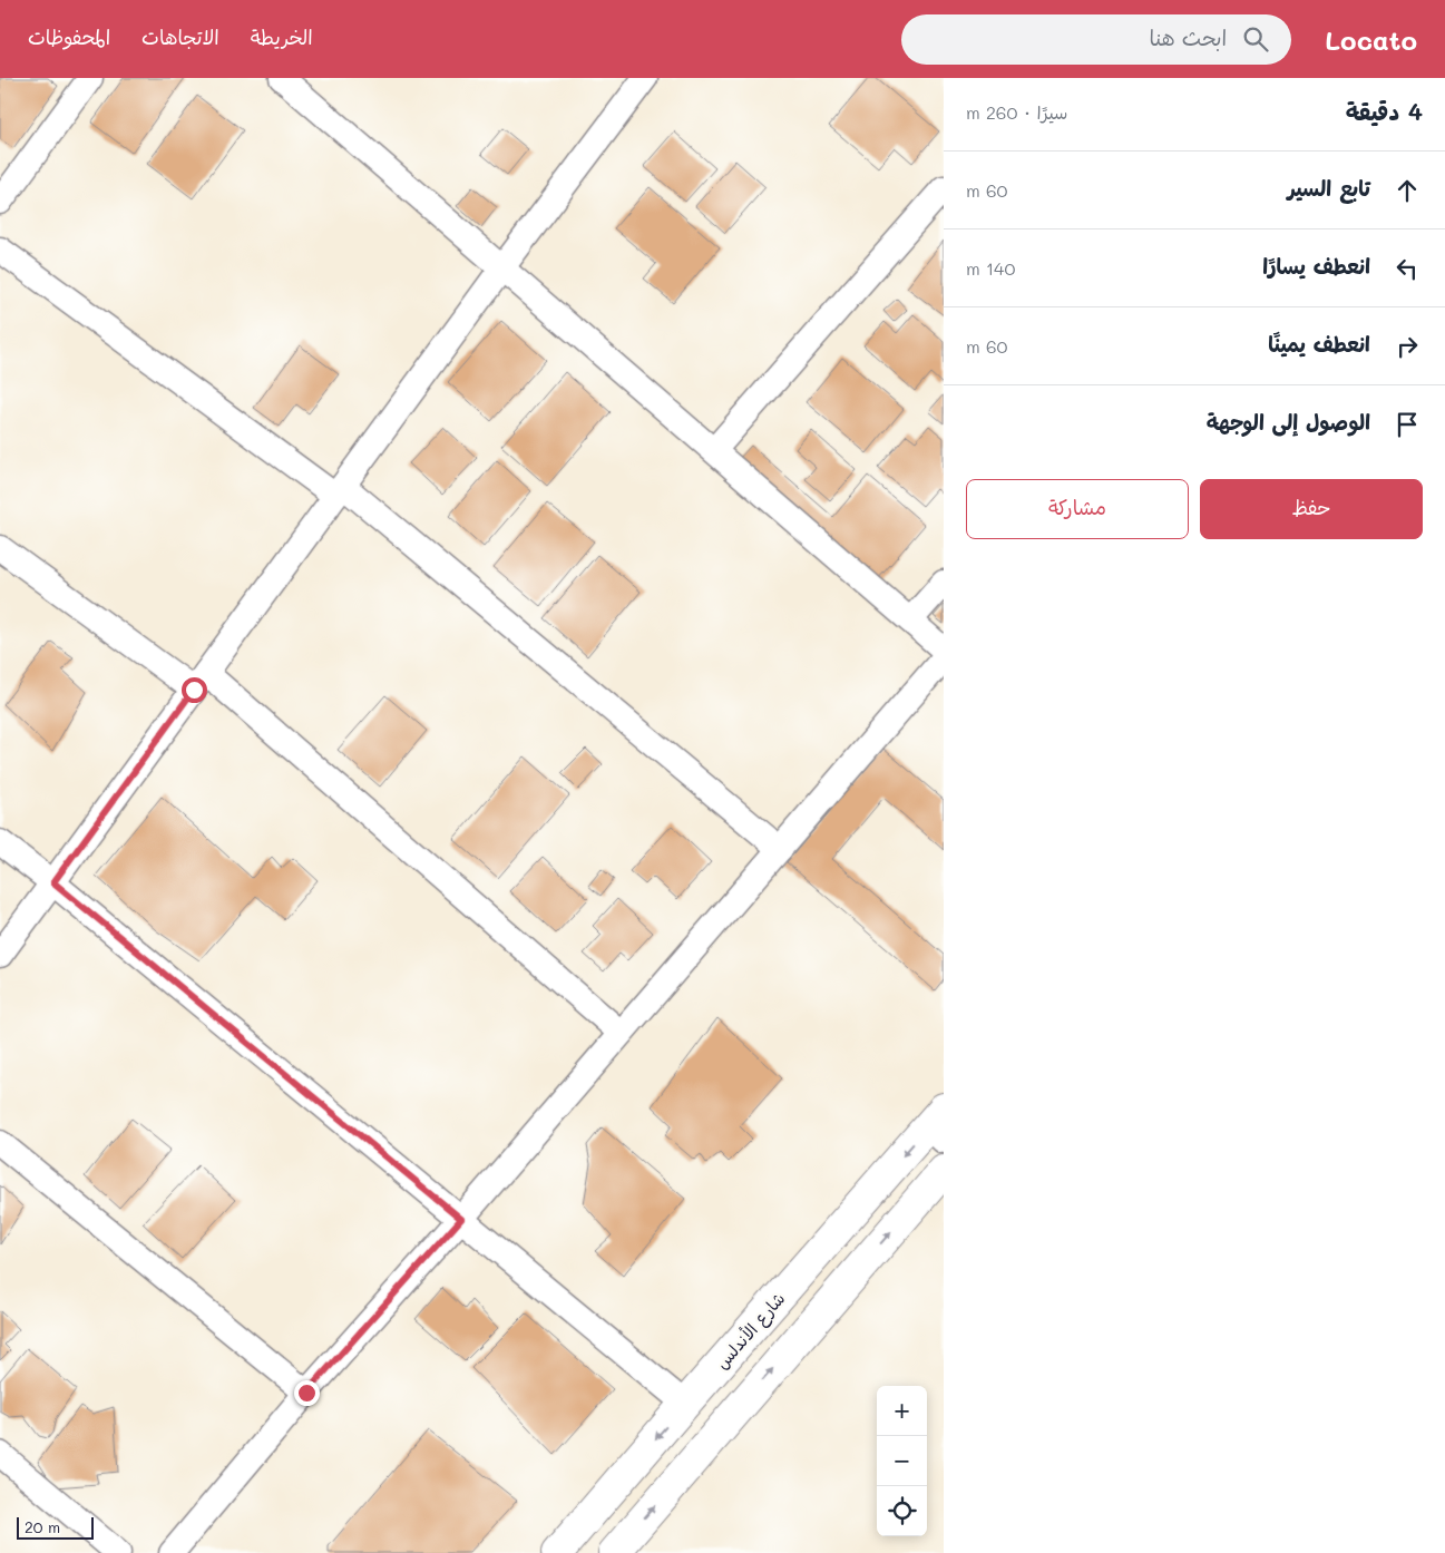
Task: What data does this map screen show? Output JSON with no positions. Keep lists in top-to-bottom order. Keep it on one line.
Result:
{"streets":{"main road":["شارع الأندلس"]},"scale_bar":"20 m","page":{"header":"Locato","search":"ابحث هنا","nav":["الخريطة","الاتجاهات","المحفوظات"],"heading":["4 دقيقة","سيرًا · 260 m"],"list":[["تابع السير","60 m"],["انعطف يسارًا","140 m"],["انعطف يمينًا","60 m"],"الوصول إلى الوجهة"],"buttons":["حفظ","مشاركة"],"map_buttons":["+","−"],"scale":"20 m"}}
